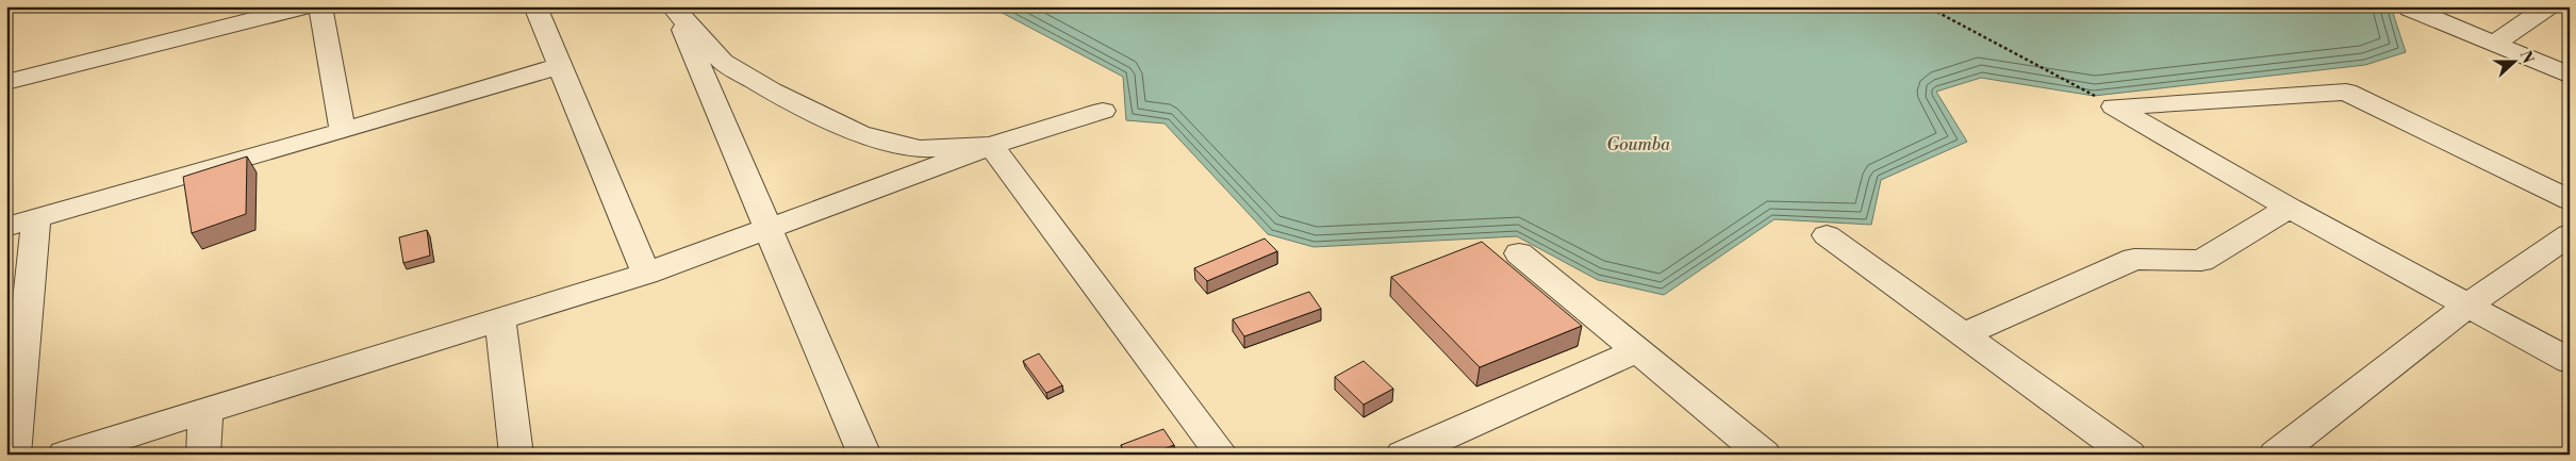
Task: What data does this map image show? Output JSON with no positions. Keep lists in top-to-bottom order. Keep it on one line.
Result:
{"water":["Goumba"],"north":"right"}
